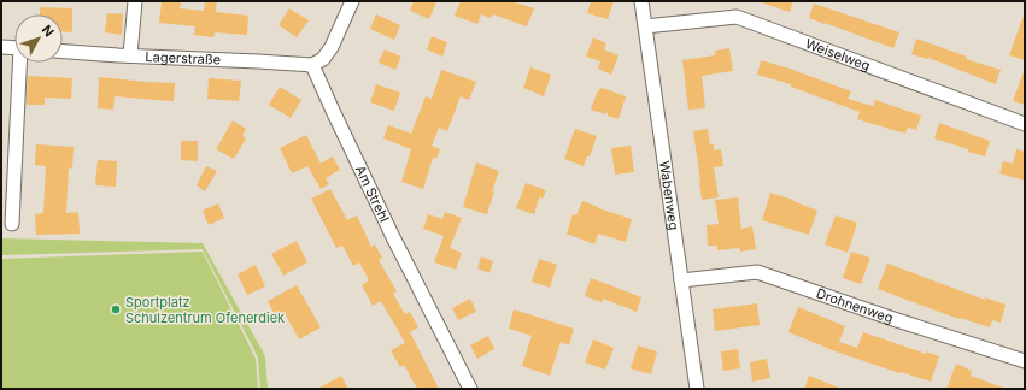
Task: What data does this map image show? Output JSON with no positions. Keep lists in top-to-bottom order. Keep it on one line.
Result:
{"streets":{"street":["Weiselweg","Lagerstraße","Am Strehl","Wabenweg","Drohnenweg"]},"crossings":[["Weiselweg","Wabenweg"],["Lagerstraße","Am Strehl"],["Wabenweg","Drohnenweg"]],"places":["Sportplatz Schulzentrum Ofenerdiek"],"north":"top right"}
